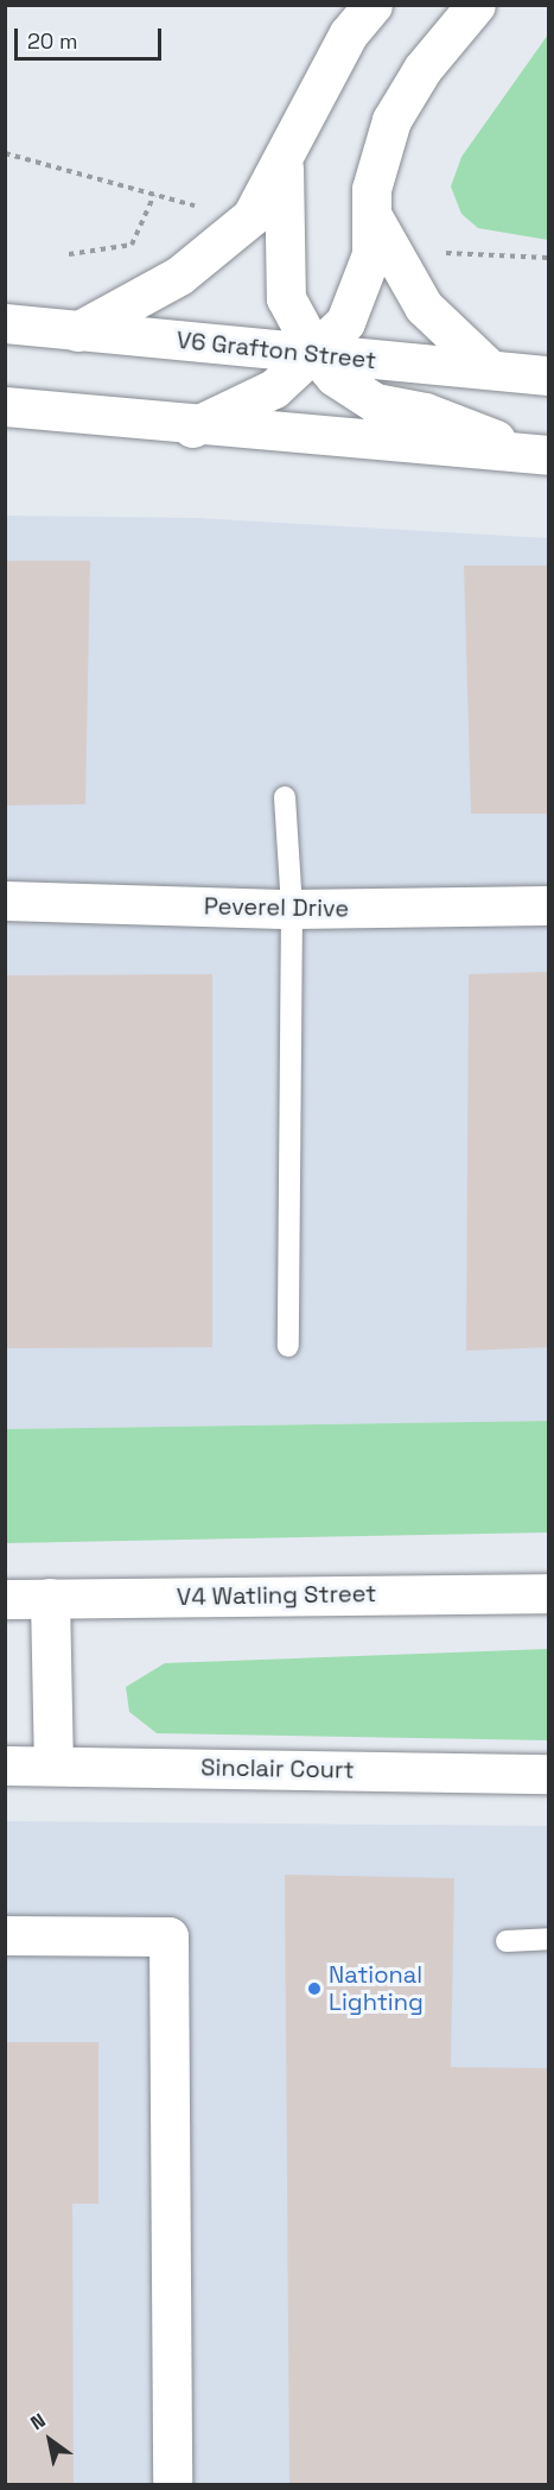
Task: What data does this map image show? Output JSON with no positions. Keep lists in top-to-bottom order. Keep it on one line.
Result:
{"streets":{"street":["V6 Grafton Street","Peverel Drive","V4 Watling Street","Sinclair Court"]},"places":["National Lighting"],"scale_bar":"20 m","north":"top left"}
